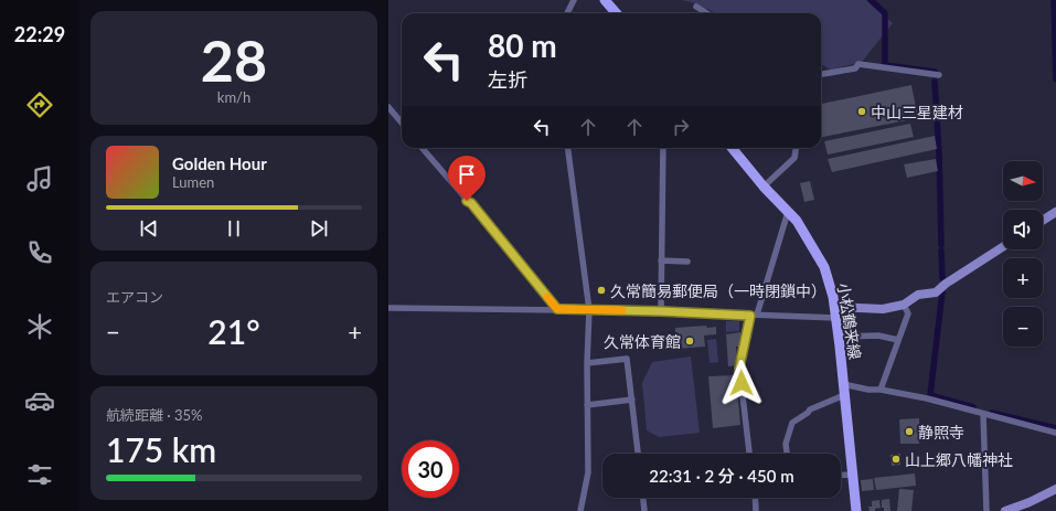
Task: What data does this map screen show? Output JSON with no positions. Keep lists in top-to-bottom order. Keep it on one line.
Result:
{"streets":{"main road":["小松鶴来線"]},"places":["中山三星建材","久常簡易郵便局（一時閉鎖中）","久常体育館","静照寺","山上郷八幡神社"],"north":"right","page":{"tabs":"22:29","tile":[["28","km/h"],"エアコン",["航続距離 · 35%","175 km"]],"turn":["80 m","左折"],"song":["Golden Hour","Lumen"],"map_buttons":["+","−"],"heat":["−","21°","+"],"limit":"30","trip":"22:31 · 2 分 · 450 m"}}
